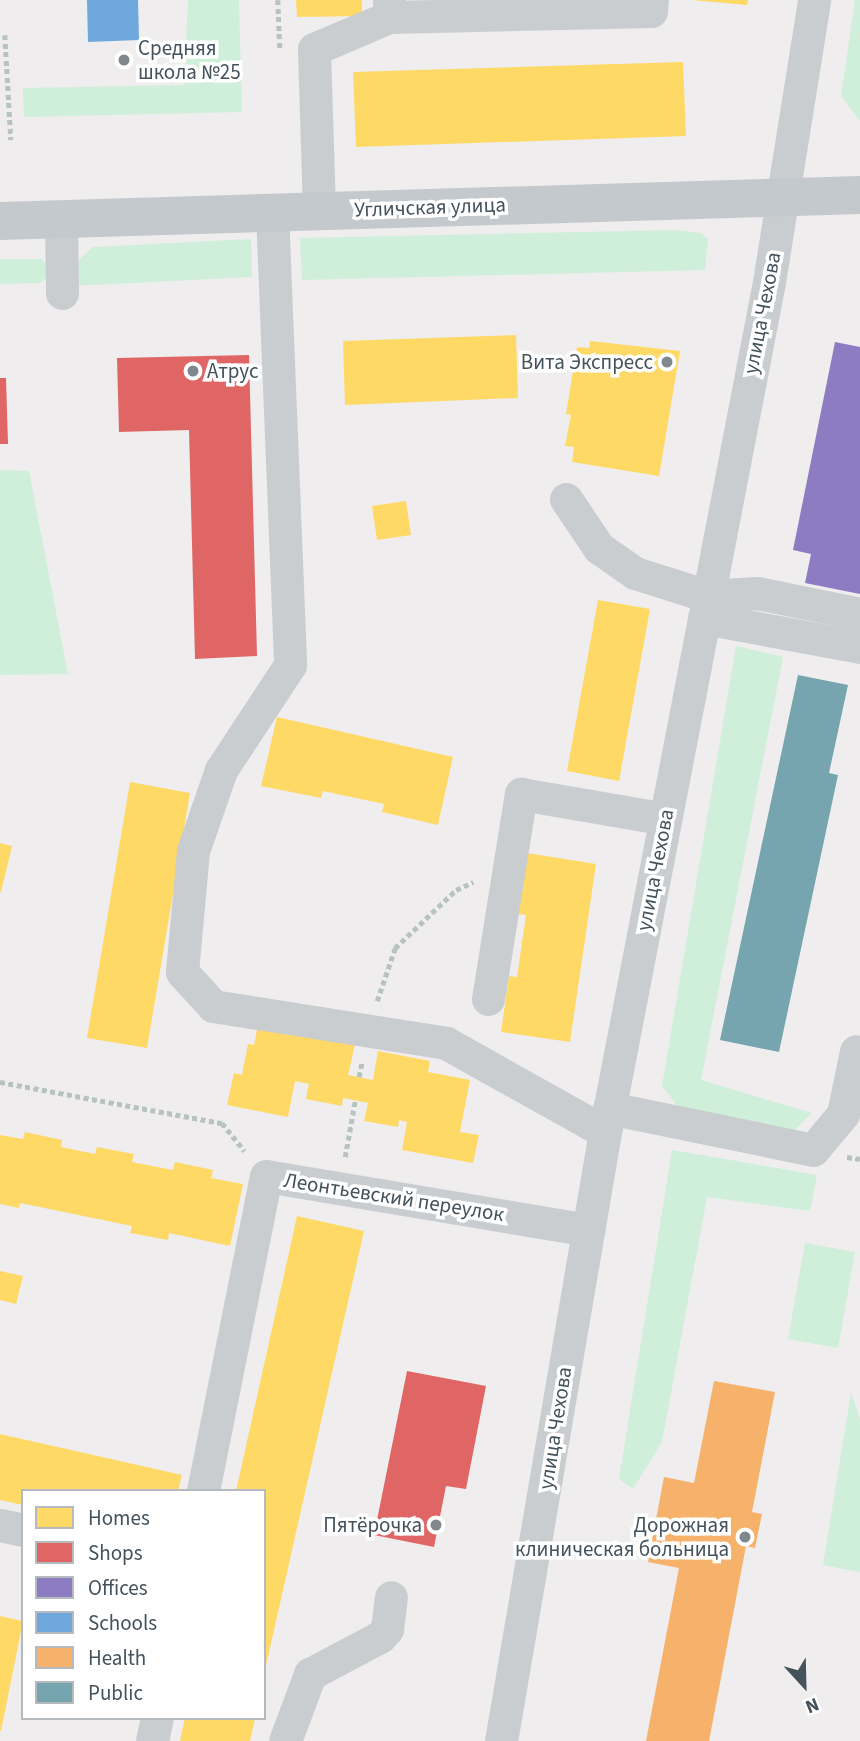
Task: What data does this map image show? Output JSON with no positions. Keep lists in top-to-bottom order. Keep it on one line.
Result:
{"streets":{"main road":["Угличская улица"],"street":["улица Чехова","Леонтьевский переулок"]},"crossings":[["Угличская улица","улица Чехова"],["улица Чехова","Леонтьевский переулок"]],"places":["Средняя школа №25","Вита Экспресс","Атрус","Пятёрочка","Дорожная клиническая больница"],"legend":["Homes","Shops","Offices","Schools","Health","Public"],"north":"bottom"}
